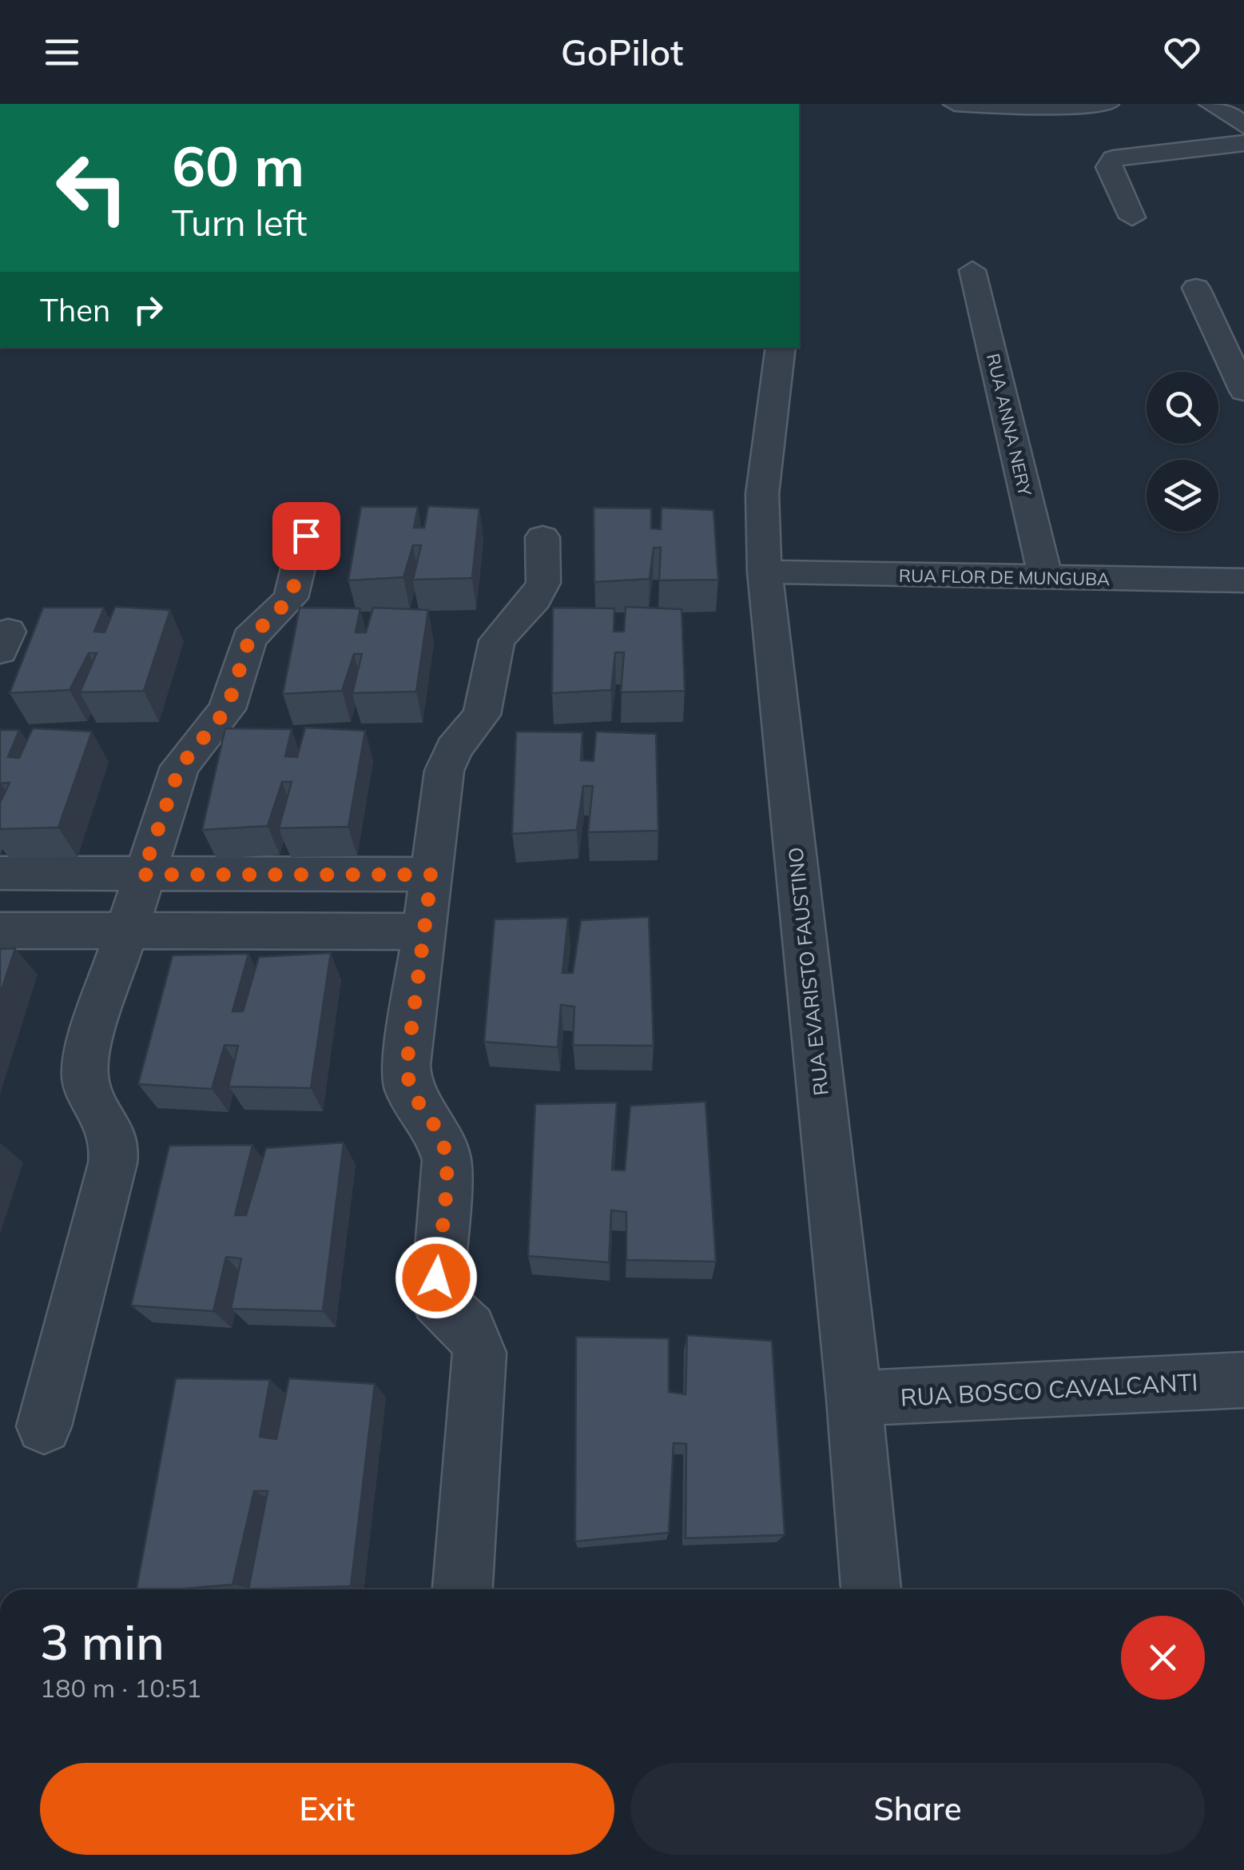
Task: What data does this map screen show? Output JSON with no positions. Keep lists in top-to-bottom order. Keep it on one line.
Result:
{"streets":{"street":["RUA ANNA NERY","RUA FLOR DE MUNGUBA","RUA EVARISTO FAUSTINO","RUA BOSCO CAVALCANTI"]},"crossings":[["RUA ANNA NERY","RUA FLOR DE MUNGUBA"],["RUA FLOR DE MUNGUBA","RUA EVARISTO FAUSTINO"],["RUA EVARISTO FAUSTINO","RUA BOSCO CAVALCANTI"]],"page":{"header":"GoPilot","turn":["60 m","Turn left"],"then":"Then","heading":["3 min","180 m · 10:51"],"buttons":["Exit","Share"]}}
